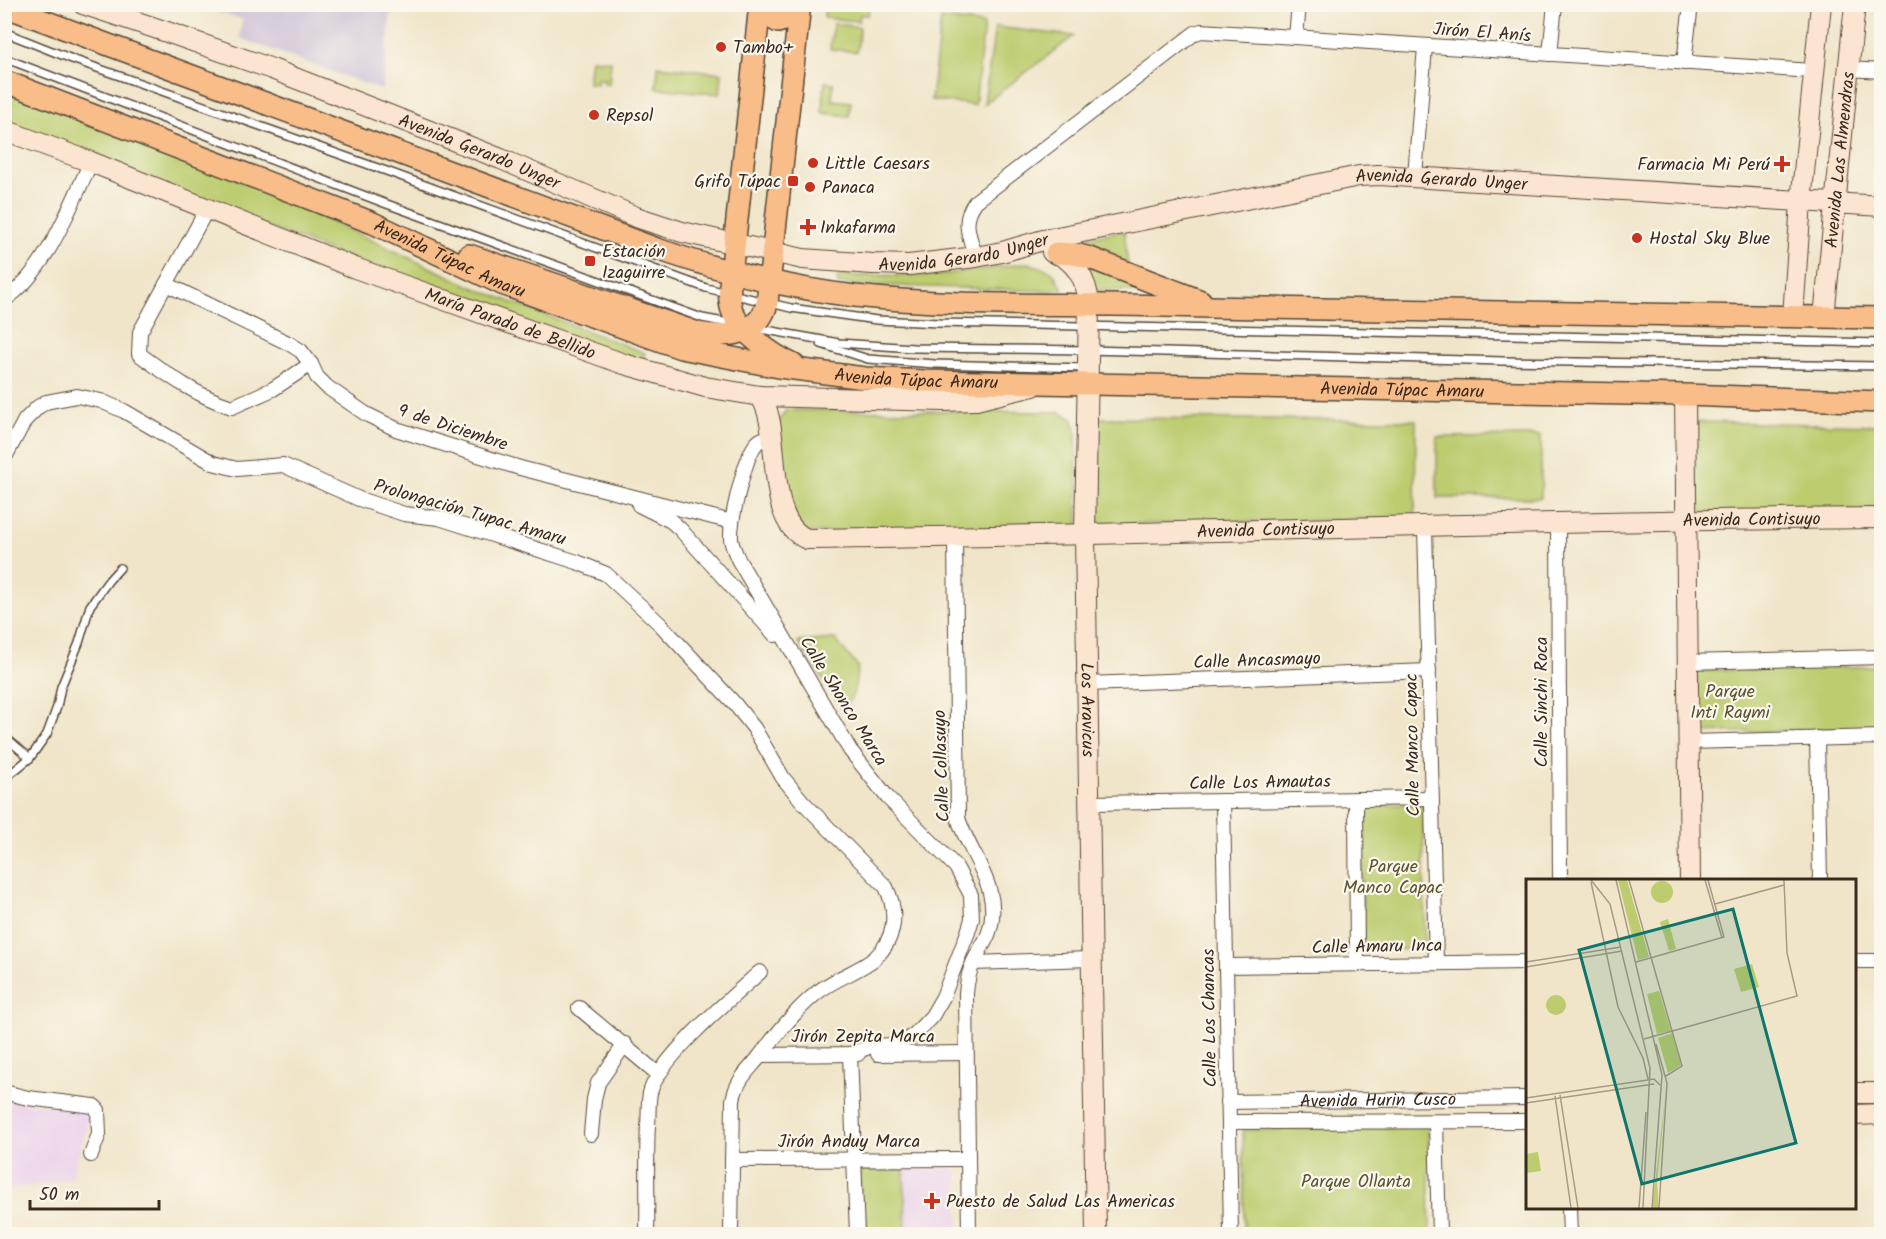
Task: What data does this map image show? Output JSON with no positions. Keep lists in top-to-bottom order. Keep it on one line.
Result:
{"streets":{"main road":["Avenida Túpac Amaru"],"street":["Jirón El Anís","Avenida Gerardo Unger","Avenida Las Almendras","María Parado de Bellido","9 de Diciembre","Prolongación Tupac Amaru","Avenida Contisuyo","Calle Ancasmayo","Calle Shonco Marca","Calle Sinchi Roca","Los Aravicus","Calle Manco Capac","Calle Collasuyo","Calle Los Amautas","Calle Amaru Inca","Calle Los Chancas","Jirón Zepita Marca","Avenida Hurin Cusco","Jirón Anduy Marca"]},"crossings":[["Jirón El Anís","Avenida Gerardo Unger"],["Jirón El Anís","Avenida Las Almendras"],["Avenida Gerardo Unger","Avenida Las Almendras"],["Avenida Túpac Amaru","María Parado de Bellido"],["Avenida Túpac Amaru","Los Aravicus"],["María Parado de Bellido","Avenida Contisuyo"],["9 de Diciembre","Calle Shonco Marca"],["Prolongación Tupac Amaru","Jirón Zepita Marca"],["Prolongación Tupac Amaru","Jirón Anduy Marca"],["Avenida Contisuyo","Calle Shonco Marca"],["Avenida Contisuyo","Calle Sinchi Roca"],["Avenida Contisuyo","Los Aravicus"],["Avenida Contisuyo","Calle Manco Capac"],["Avenida Contisuyo","Calle Collasuyo"],["Calle Ancasmayo","Los Aravicus"],["Calle Ancasmayo","Calle Manco Capac"],["Calle Shonco Marca","Jirón Zepita Marca"],["Los Aravicus","Calle Los Amautas"],["Calle Manco Capac","Calle Los Amautas"],["Calle Manco Capac","Calle Amaru Inca"],["Calle Collasuyo","Jirón Zepita Marca"],["Calle Collasuyo","Jirón Anduy Marca"],["Calle Los Amautas","Calle Los Chancas"],["Calle Amaru Inca","Calle Los Chancas"],["Calle Los Chancas","Avenida Hurin Cusco"]],"parks":["Parque Inti Raymi","Parque Manco Capac","Parque Ollanta"],"places":{"other":["Tambo+","Repsol","Little Caesars","Panaca","Hostal Sky Blue"],"health":["Farmacia Mi Perú","Inkafarma","Puesto de Salud Las Americas"],"transit":["Grifo Túpac","Estación Izaguirre"]},"scale_bar":"50 m"}
